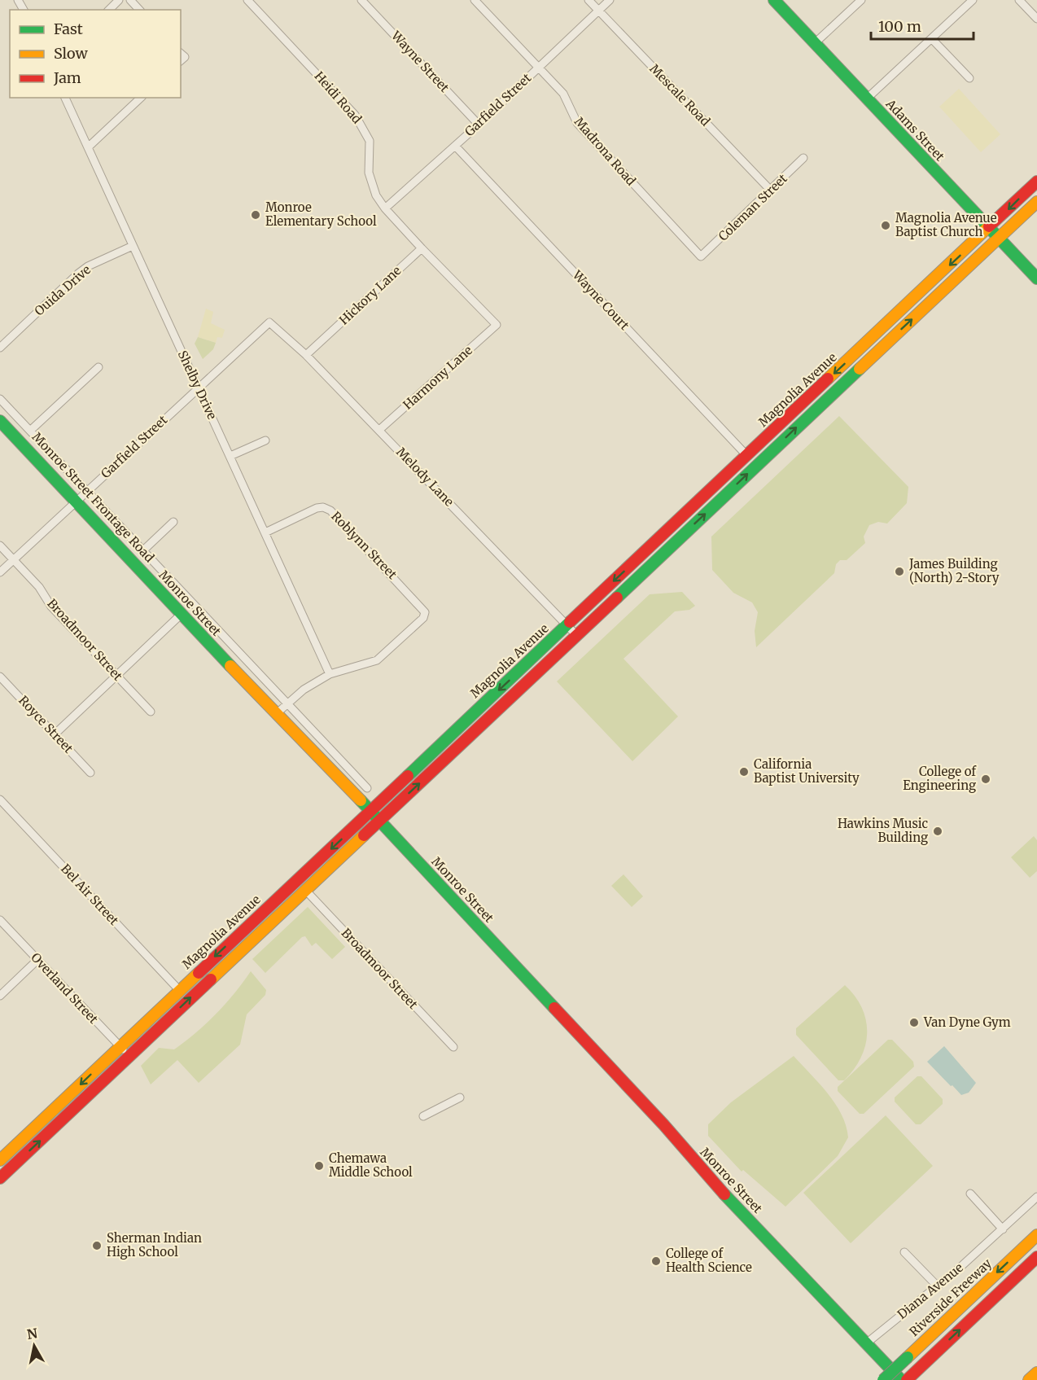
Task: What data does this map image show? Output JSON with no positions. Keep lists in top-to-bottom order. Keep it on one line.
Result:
{"streets":{"main road":["Adams Street","Magnolia Avenue","Monroe Street","Riverside Freeway"],"street":["Wayne Street","Mescale Road","Heidi Road","Garfield Street","Madrona Road","Coleman Street","Ouida Drive","Hickory Lane","Wayne Court","Harmony Lane","Shelby Drive","Melody Lane","Monroe Street Frontage Road","Roblynn Street","Broadmoor Street","Royce Street","Bel Air Street","Overland Street","Diana Avenue"]},"crossings":[["Wayne Street","Garfield Street"],["Mescale Road","Garfield Street"],["Mescale Road","Coleman Street"],["Heidi Road","Garfield Street"],["Heidi Road","Hickory Lane"],["Heidi Road","Harmony Lane"],["Garfield Street","Madrona Road"],["Garfield Street","Wayne Court"],["Garfield Street","Shelby Drive"],["Garfield Street","Melody Lane"],["Garfield Street","Monroe Street Frontage Road"],["Garfield Street","Monroe Street"],["Garfield Street","Broadmoor Street"],["Adams Street","Magnolia Avenue"],["Madrona Road","Coleman Street"],["Ouida Drive","Shelby Drive"],["Hickory Lane","Harmony Lane"],["Hickory Lane","Melody Lane"],["Wayne Court","Magnolia Avenue"],["Harmony Lane","Melody Lane"],["Shelby Drive","Roblynn Street"],["Magnolia Avenue","Melody Lane"],["Magnolia Avenue","Monroe Street"],["Magnolia Avenue","Bel Air Street"],["Magnolia Avenue","Overland Street"],["Monroe Street","Diana Avenue"]],"places":["Monroe Elementary School","Magnolia Avenue Baptist Church","James Building (North) 2-Story","California Baptist University","College of Engineering","Hawkins Music Building","Van Dyne Gym","Chemawa Middle School","Sherman Indian High School","College of Health Science"],"legend":["Fast","Slow","Jam"],"scale_bar":"100 m","north":"top"}
